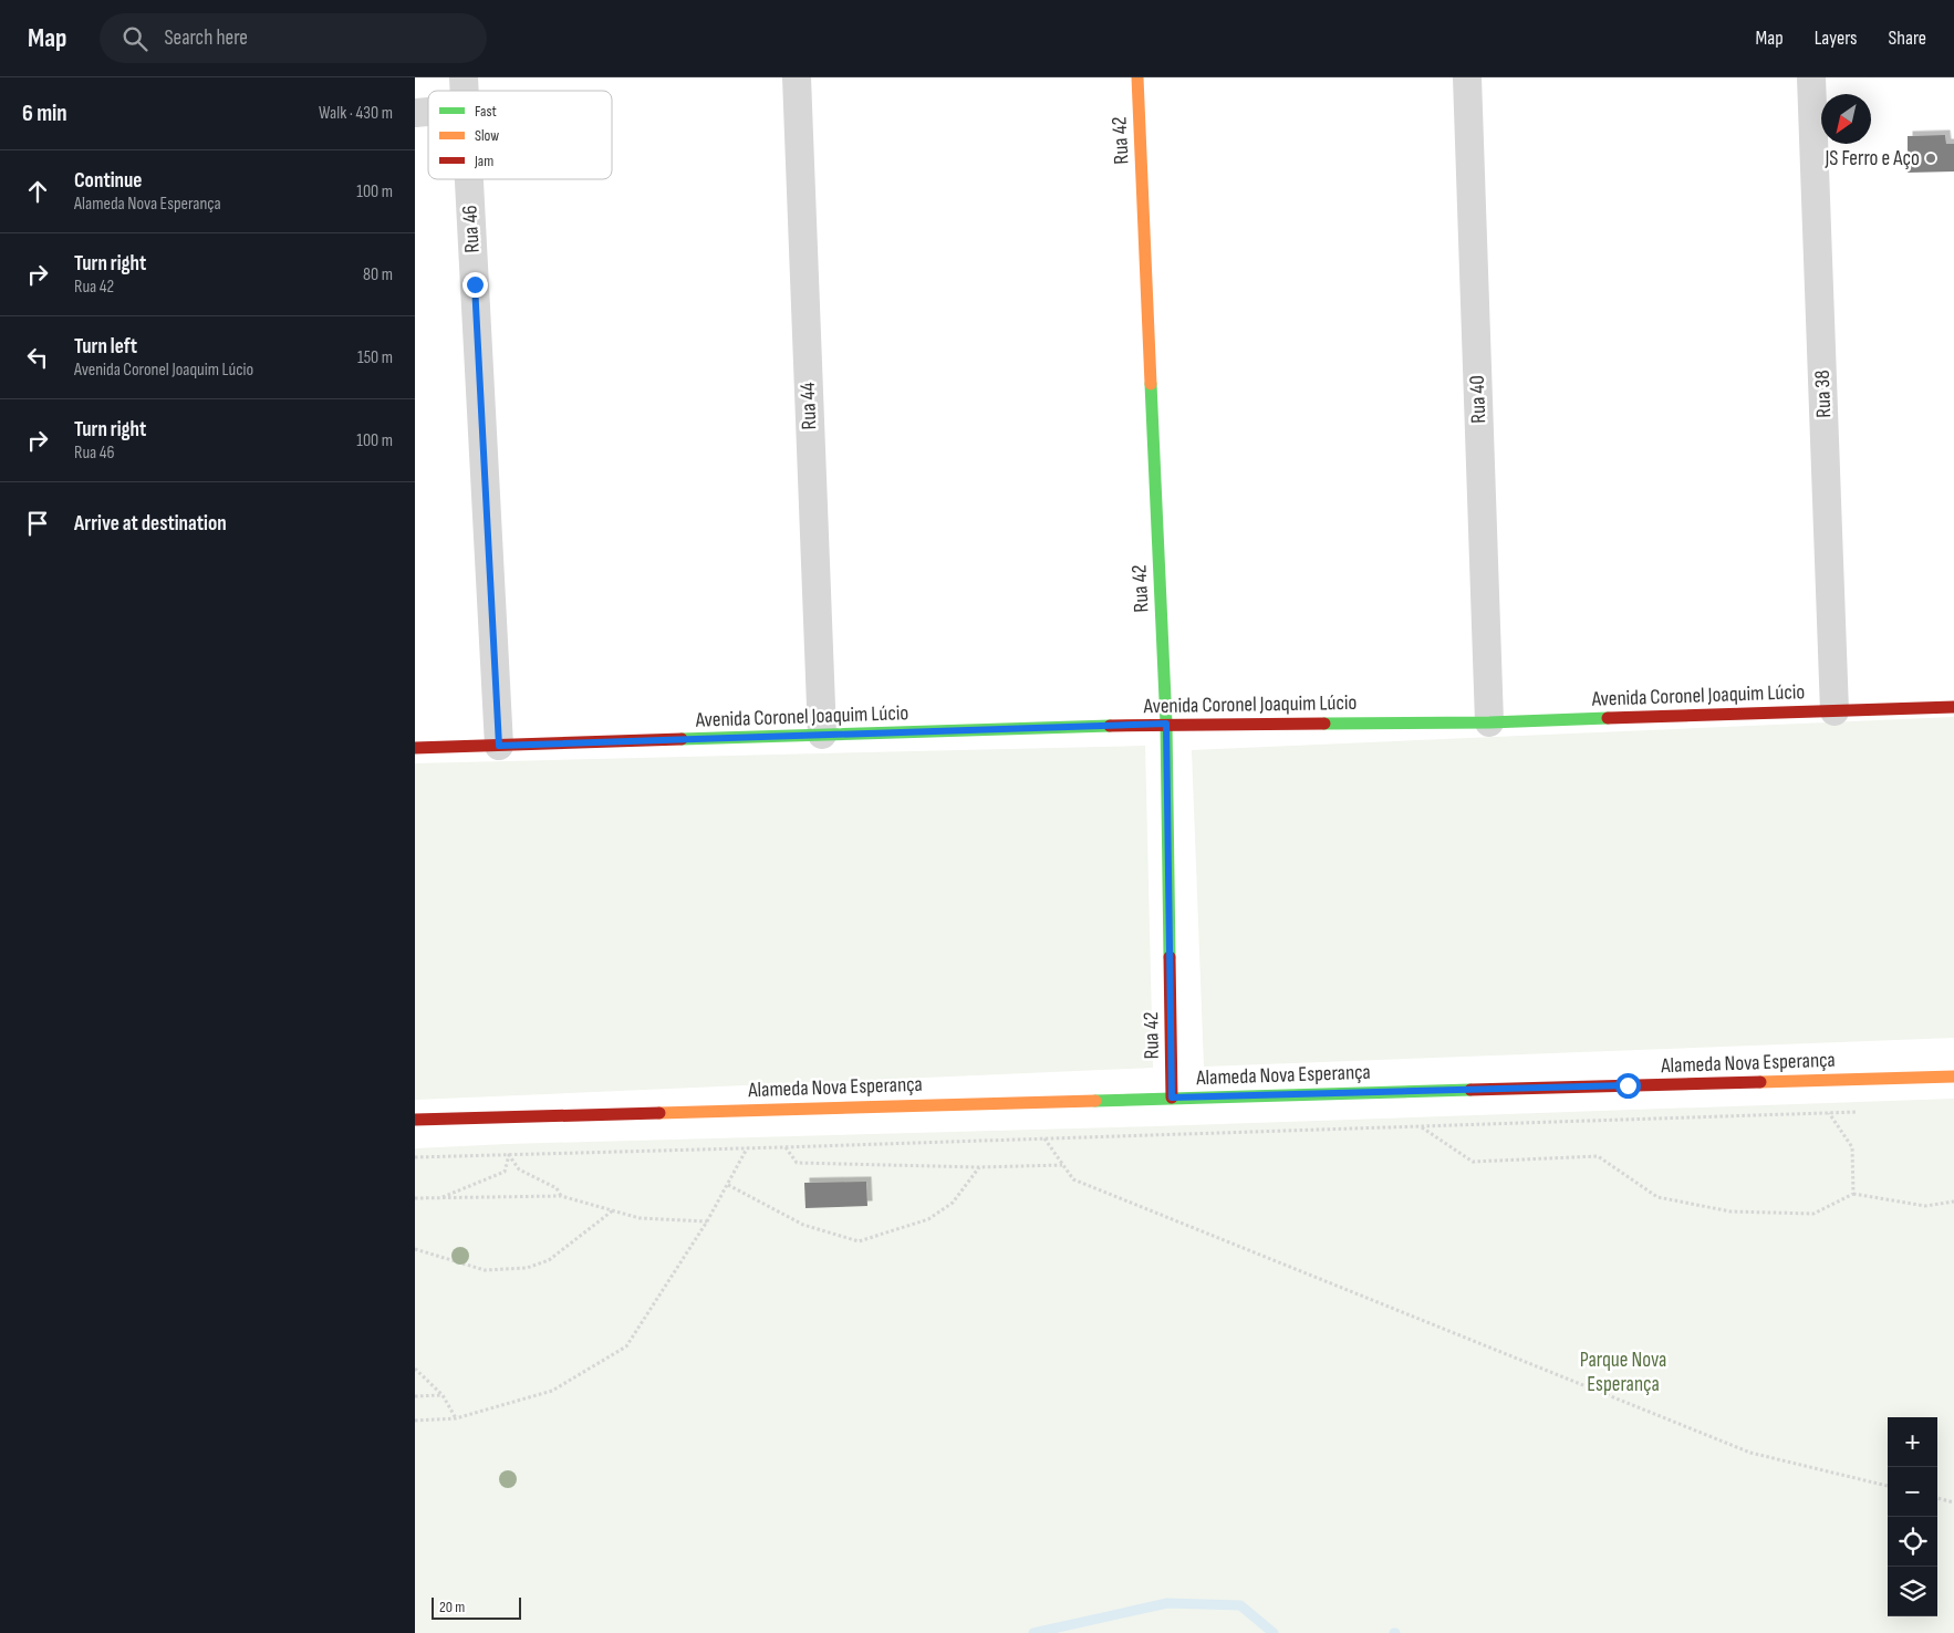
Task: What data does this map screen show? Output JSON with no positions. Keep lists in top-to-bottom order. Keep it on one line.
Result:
{"streets":{"street":["Rua 42","Rua 46","Rua 38","Rua 40","Rua 44","Avenida Coronel Joaquim Lúcio","Alameda Nova Esperança"]},"crossings":[["Rua 42","Avenida Coronel Joaquim Lúcio"],["Rua 42","Alameda Nova Esperança"],["Rua 46","Avenida Coronel Joaquim Lúcio"],["Rua 38","Avenida Coronel Joaquim Lúcio"],["Rua 40","Avenida Coronel Joaquim Lúcio"],["Rua 44","Avenida Coronel Joaquim Lúcio"]],"parks":["Parque Nova Esperança"],"places":["JS Ferro e Aço"],"legend":["Fast","Slow","Jam"],"scale_bar":"20 m","north":"bottom left","page":{"header":"Map","search":"Search here","nav":["Map","Layers","Share"],"heading":["6 min","Walk · 430 m"],"list":[["Continue","Alameda Nova Esperança","100 m"],["Turn right","Rua 42","80 m"],["Turn left","Avenida Coronel Joaquim Lúcio","150 m"],["Turn right","Rua 46","100 m"],"Arrive at destination"],"map_buttons":["+","−"],"scale":"20 m"}}
